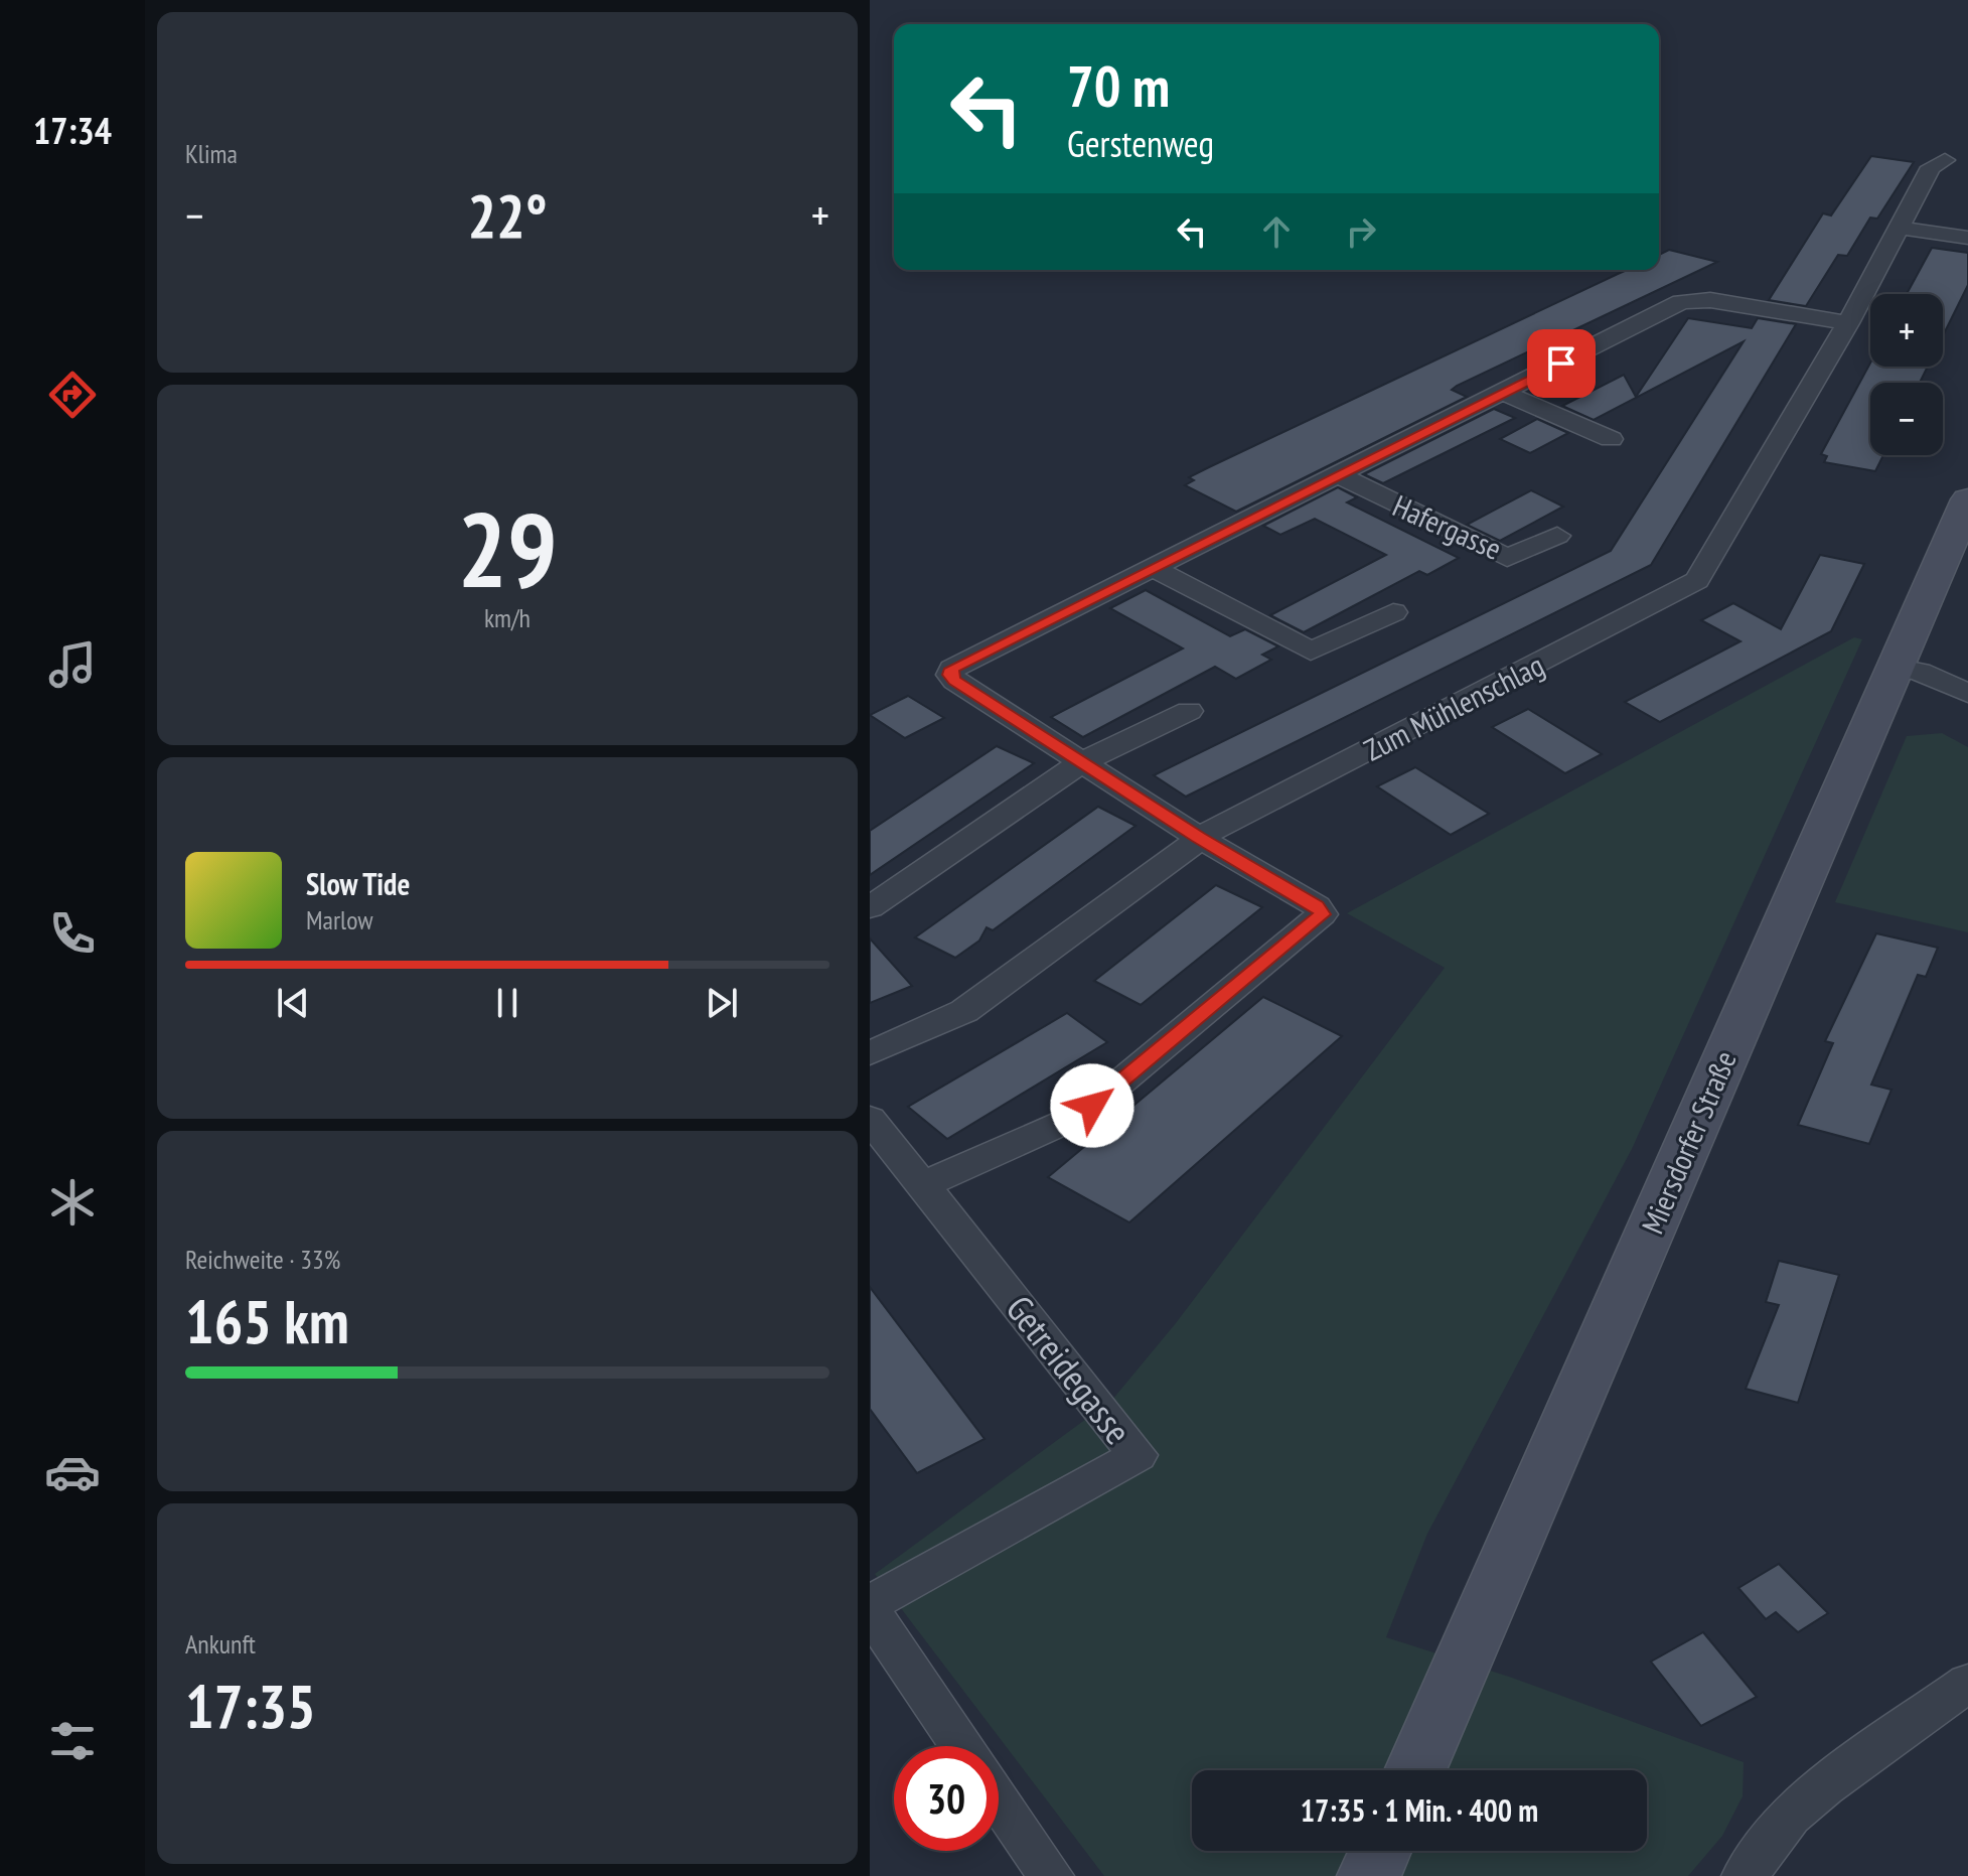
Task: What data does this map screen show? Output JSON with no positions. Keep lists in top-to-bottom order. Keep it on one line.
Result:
{"streets":{"street":["Hafergasse","Zum Mühlenschlag","Miersdorfer Straße","Getreidegasse"]},"page":{"tabs":"17:34","tile":["Klima",["29","km/h"],["Reichweite · 33%","165 km"],["Ankunft","17:35"]],"turn":["70 m","Gerstenweg"],"heat":["−","22°","+"],"map_buttons":["+","−"],"song":["Slow Tide","Marlow"],"limit":"30","trip":"17:35 · 1 Min. · 400 m"}}
